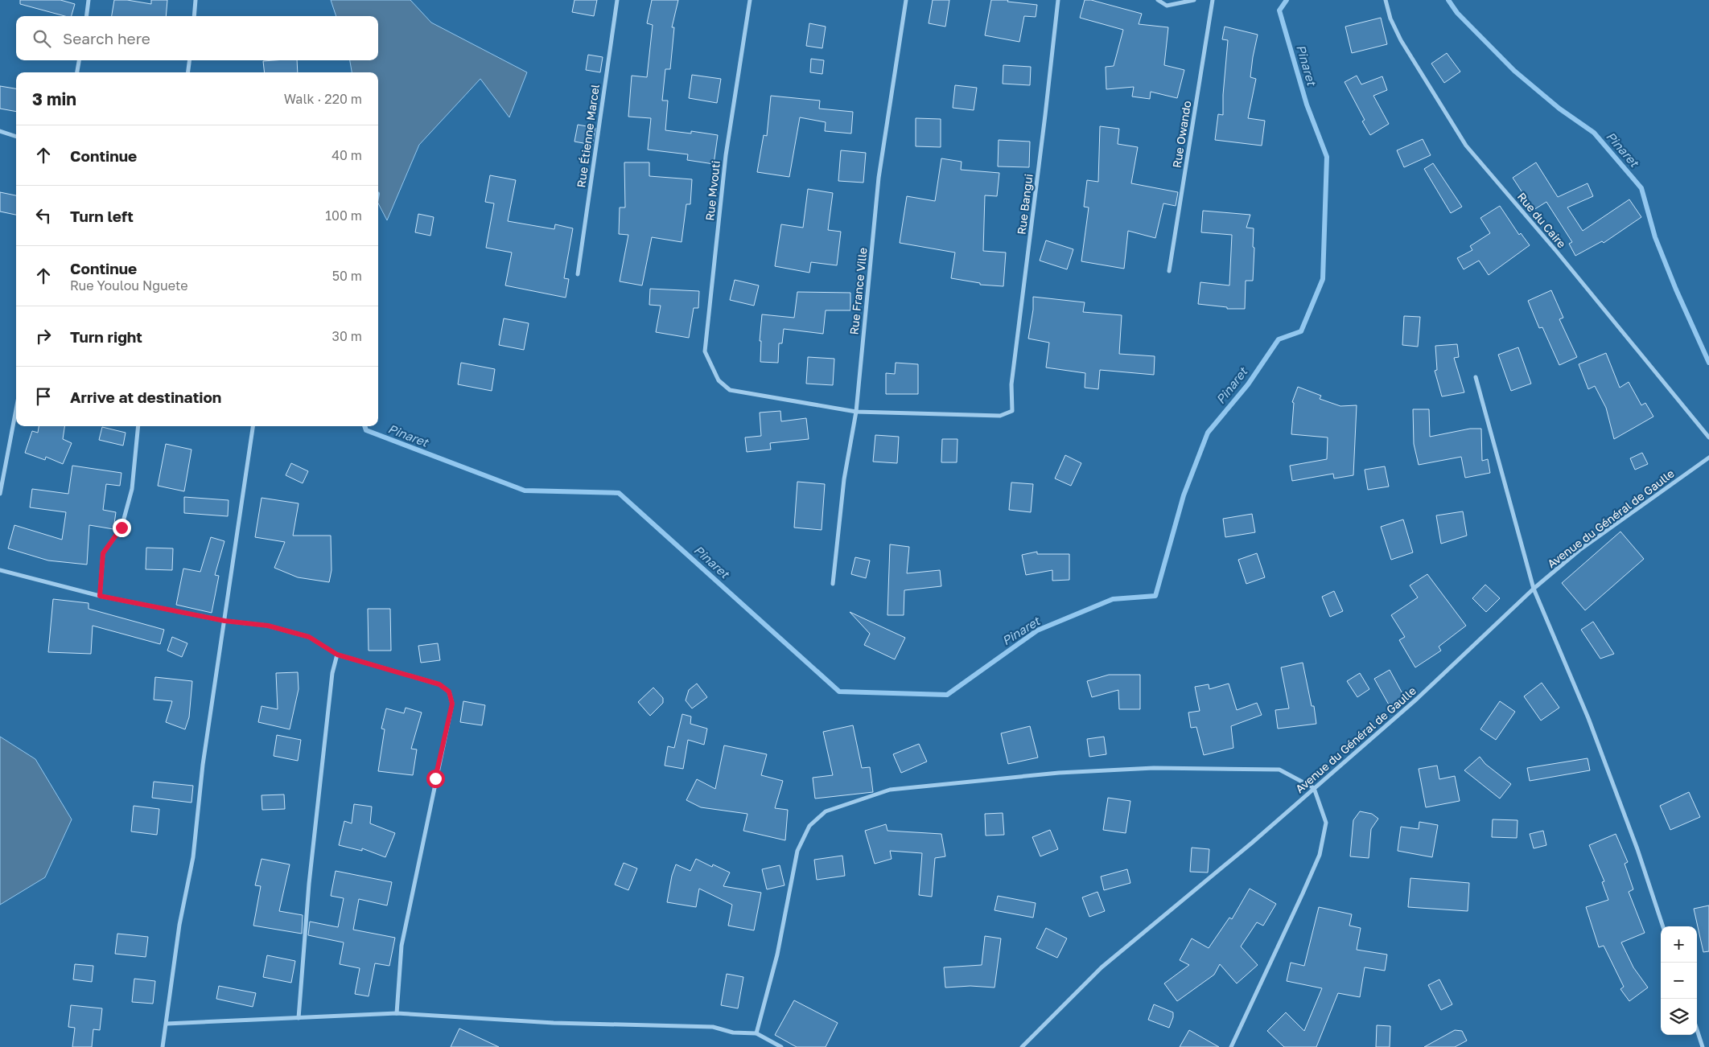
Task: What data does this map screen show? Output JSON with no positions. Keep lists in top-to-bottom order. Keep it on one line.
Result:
{"streets":{"street":["Rue Owando","Rue Étienne Marcel","Rue Mvouti","Rue Bangui","Rue du Caire","Rue France Ville","Avenue du Général de Gaulle"]},"crossings":[["Rue Mvouti","Rue Bangui"],["Rue Mvouti","Rue France Ville"],["Rue Bangui","Rue France Ville"]],"water":["Pinaret"],"page":{"search":"Search here","heading":["3 min","Walk · 220 m"],"list":[["Continue","40 m"],["Turn left","100 m"],["Continue","Rue Youlou Nguete","50 m"],["Turn right","30 m"],"Arrive at destination"],"map_buttons":["+","−"]}}
